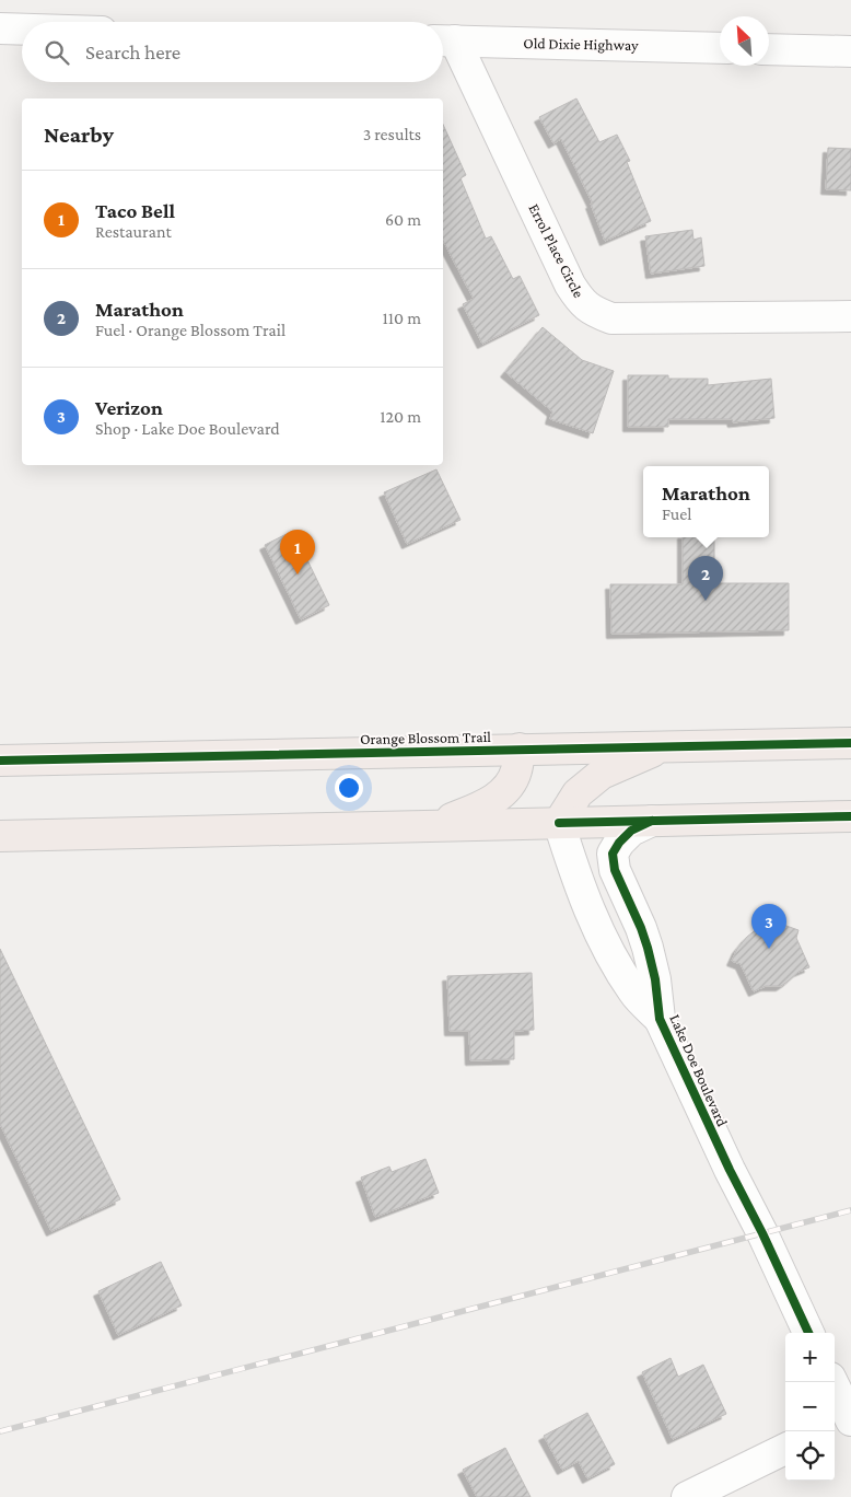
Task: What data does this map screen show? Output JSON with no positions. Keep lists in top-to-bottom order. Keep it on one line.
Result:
{"streets":{"main road":["Orange Blossom Trail"],"street":["Old Dixie Highway","Errol Place Circle","Lake Doe Boulevard"]},"crossings":[["Old Dixie Highway","Errol Place Circle"]],"north":"top left","page":{"search":"Search here","heading":["Nearby","3 results"],"list":[{"mark":"1","name":"Taco Bell","note":"Restaurant","value":"60 m"},{"mark":"2","name":"Marathon","note":"Fuel · Orange Blossom Trail","value":"110 m"},{"mark":"3","name":"Verizon","note":"Shop · Lake Doe Boulevard","value":"120 m"}],"popup":["Marathon","Fuel"],"pins":["1","2","3"],"map_buttons":["+","−"]}}
